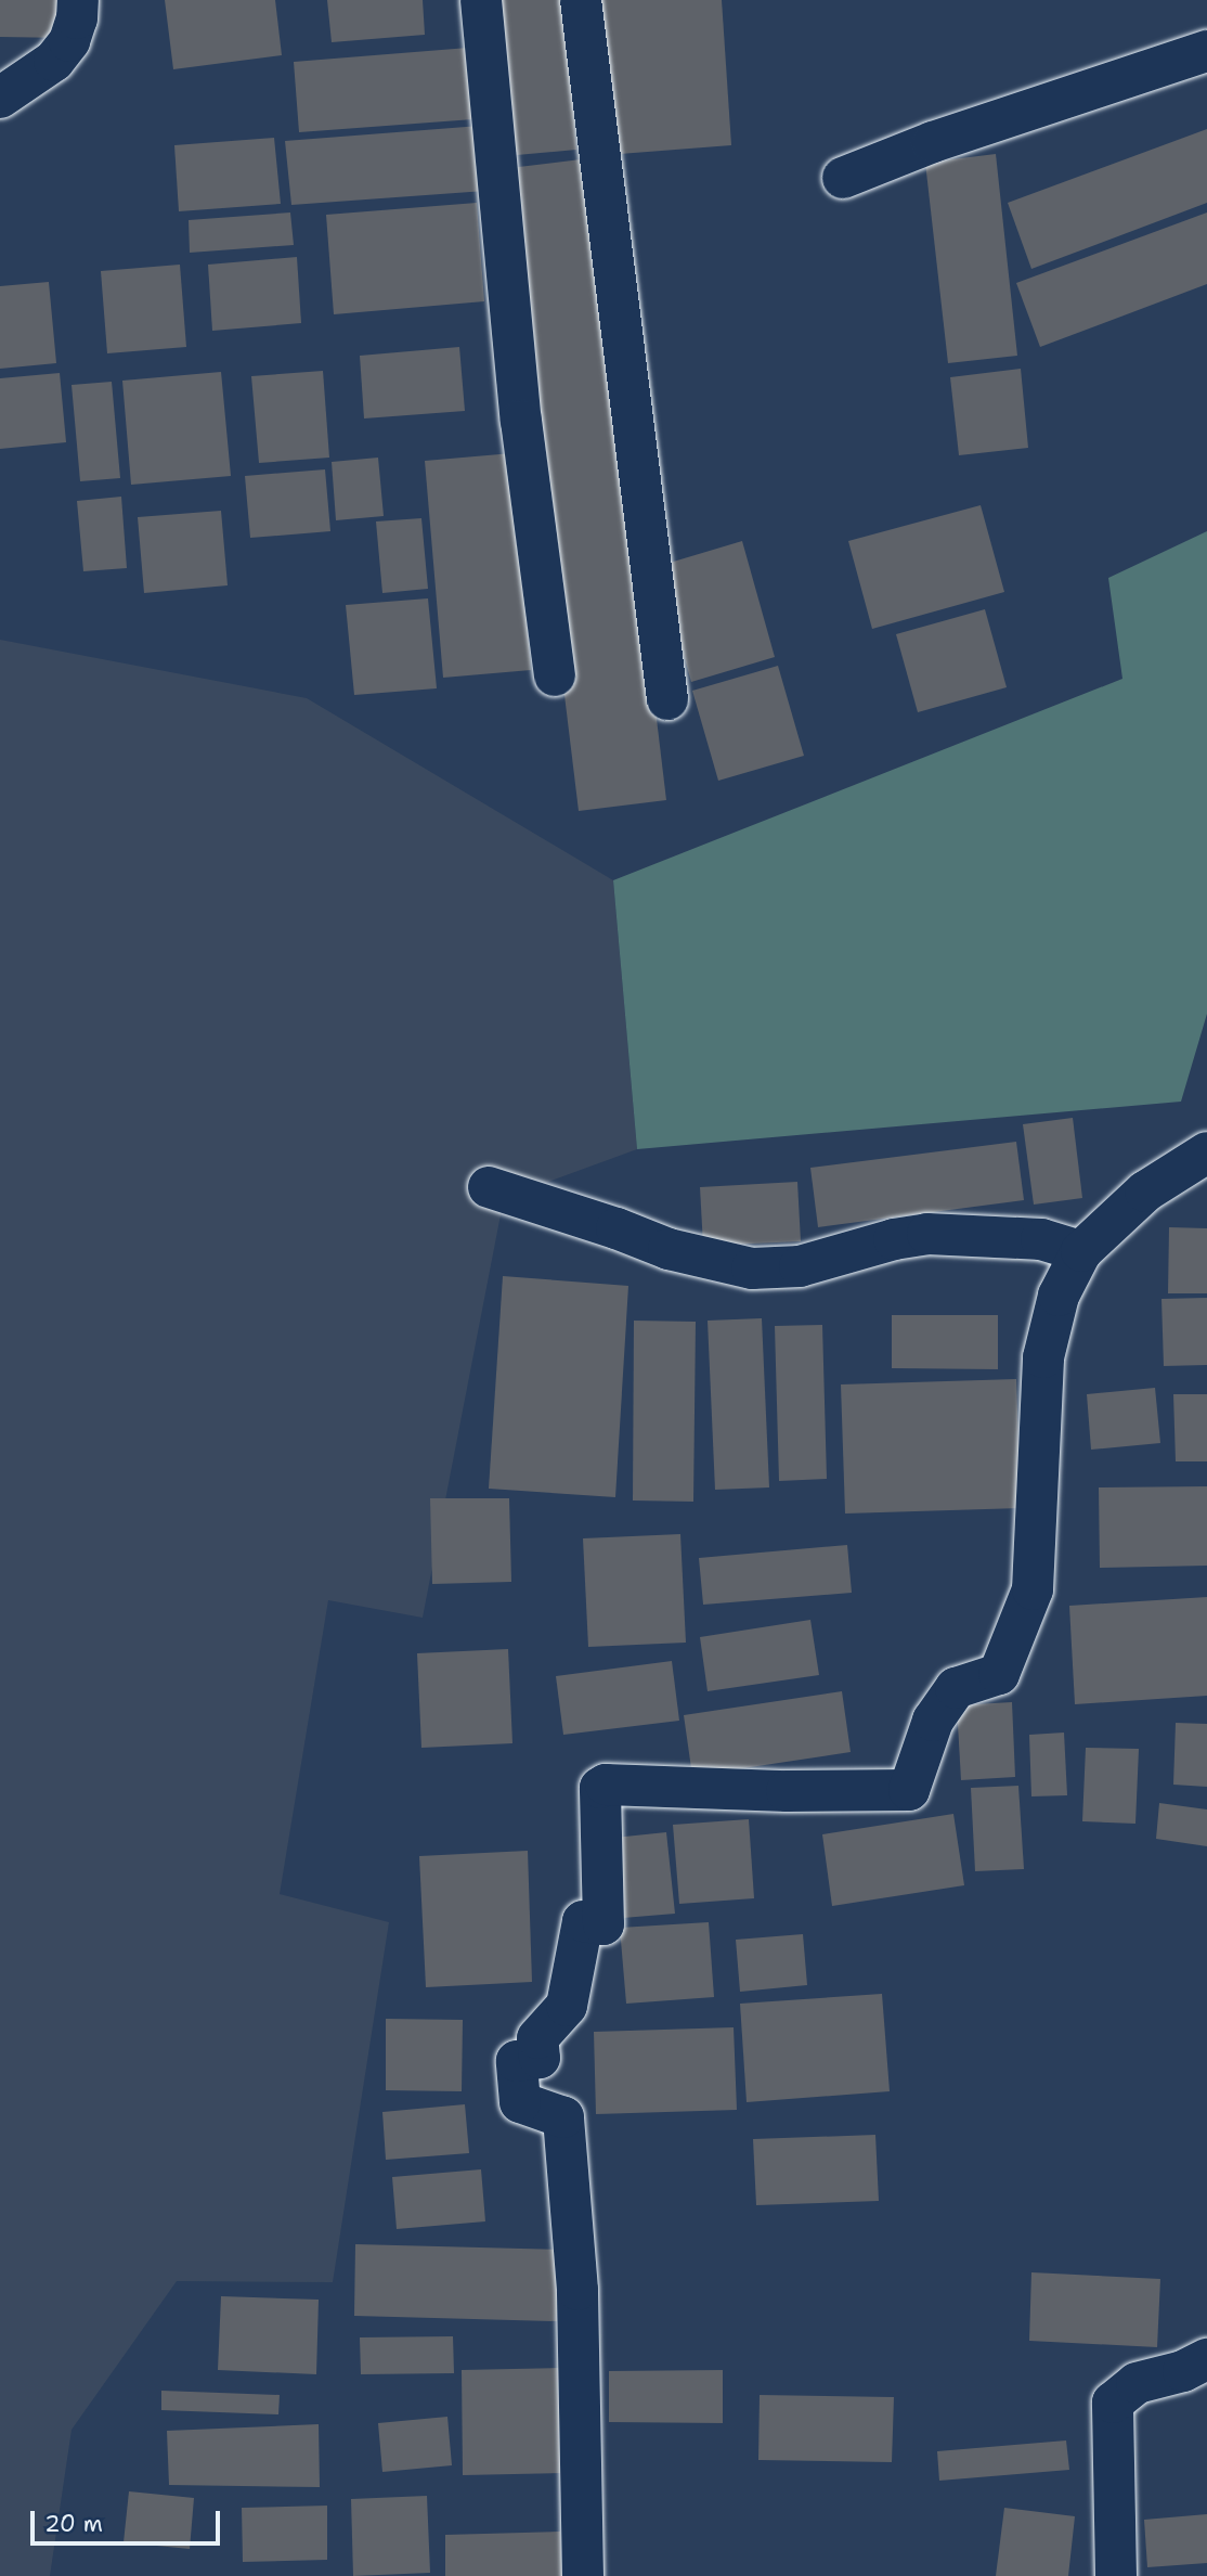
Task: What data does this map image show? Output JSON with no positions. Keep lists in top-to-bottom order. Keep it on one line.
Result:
{"scale_bar":"20 m"}
